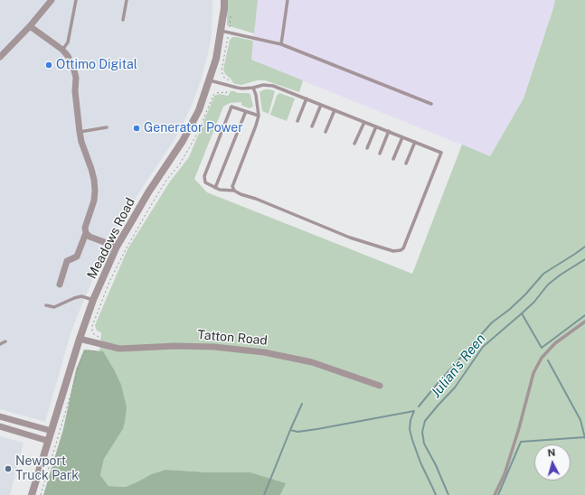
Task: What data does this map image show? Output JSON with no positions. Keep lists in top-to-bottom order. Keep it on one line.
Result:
{"streets":{"street":["Meadows Road","Tatton Road"]},"crossings":[["Meadows Road","Tatton Road"]],"water":["Julian's Reen"],"places":["Ottimo Digital","Generator Power","Newport Truck Park"],"north":"top"}
